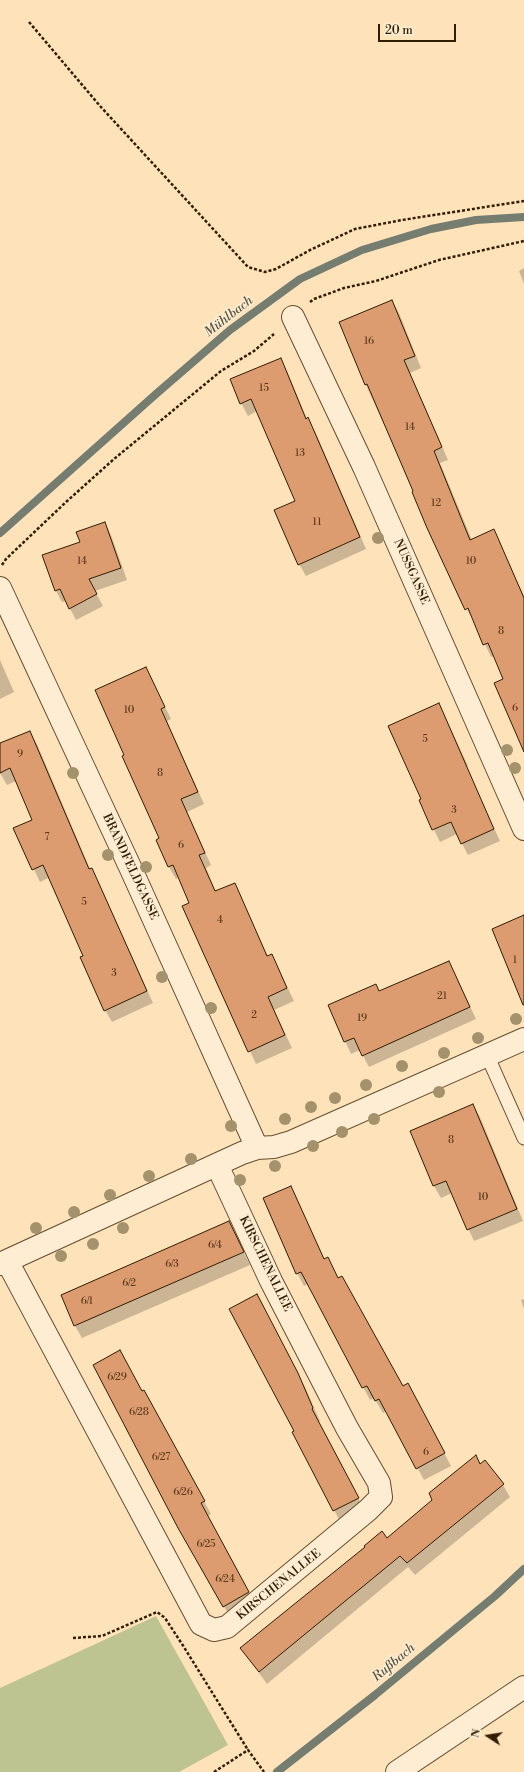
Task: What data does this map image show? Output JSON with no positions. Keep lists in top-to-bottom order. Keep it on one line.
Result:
{"streets":{"street":["NUSSGASSE","BRANDFELDGASSE","KIRSCHENALLEE"]},"crossings":[["BRANDFELDGASSE","KIRSCHENALLEE"]],"water":["Mühlbach","Rußbach"],"house_numbers":["16","15","14","13","12","11","14","10","8","6","10","5","9","8","3","7","6","5","4","1","3","21","2","19","8","10","6/4","6/3","6/2","6/1","6/29","6/28","6","6/27","6/26","6/25","6/24"],"scale_bar":"20 m","north":"left"}
